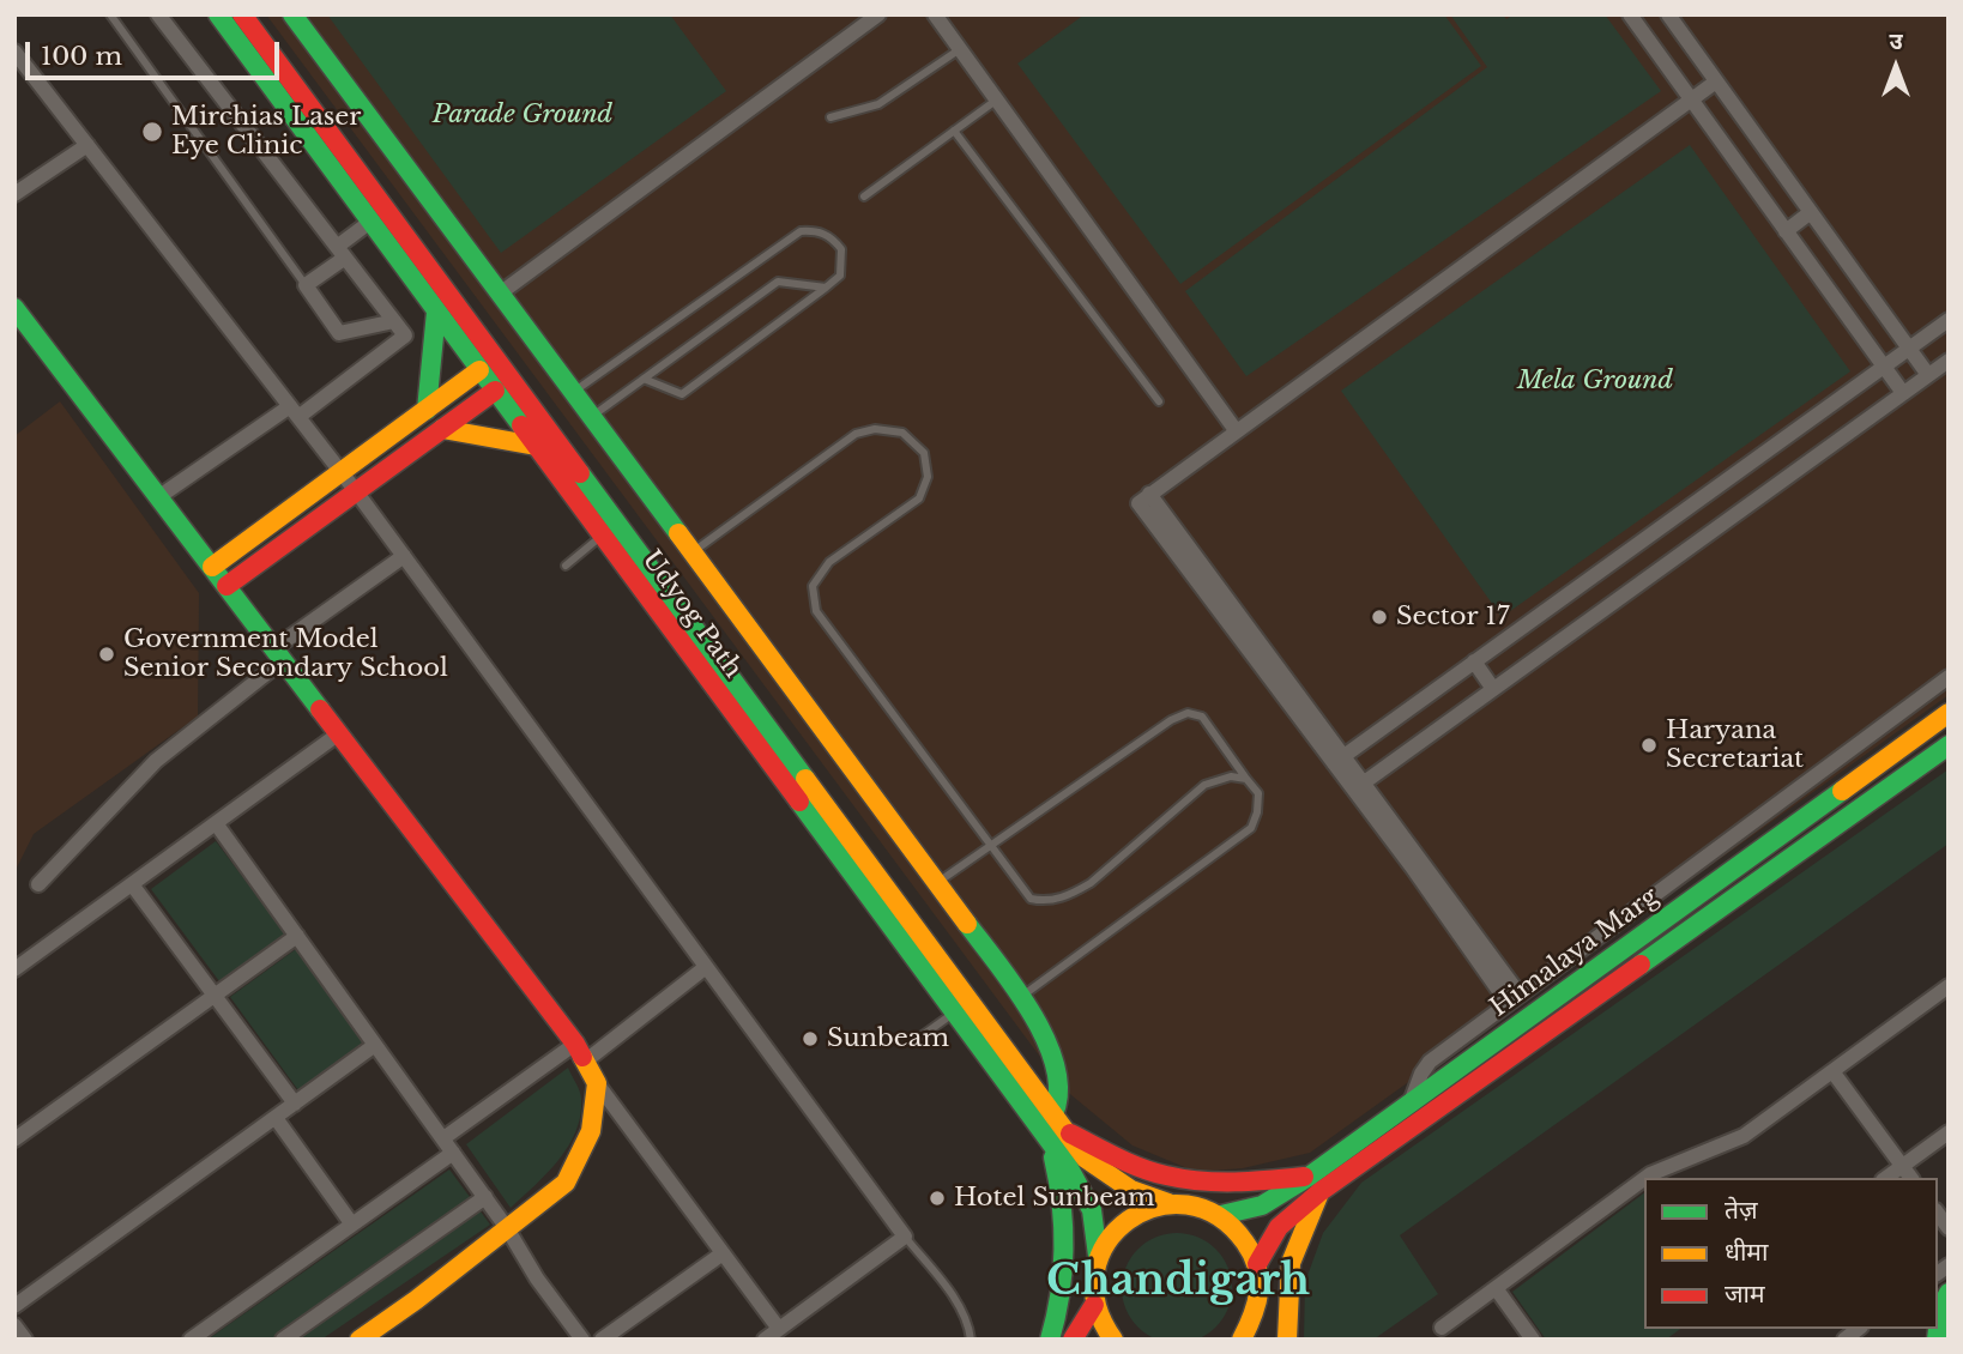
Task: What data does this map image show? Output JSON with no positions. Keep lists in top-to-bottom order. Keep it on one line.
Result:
{"streets":{"main road":["Udyog Path","Himalaya Marg"]},"crossings":[["Udyog Path","Himalaya Marg"]],"districts":["Chandigarh"],"parks":["Parade Ground","Mela Ground"],"places":["Mirchias Laser Eye Clinic","Sector 17","Government Model Senior Secondary School","Haryana Secretariat","Sunbeam","Hotel Sunbeam"],"legend":["तेज़","धीमा","जाम"],"scale_bar":"100 m","north":"top"}
